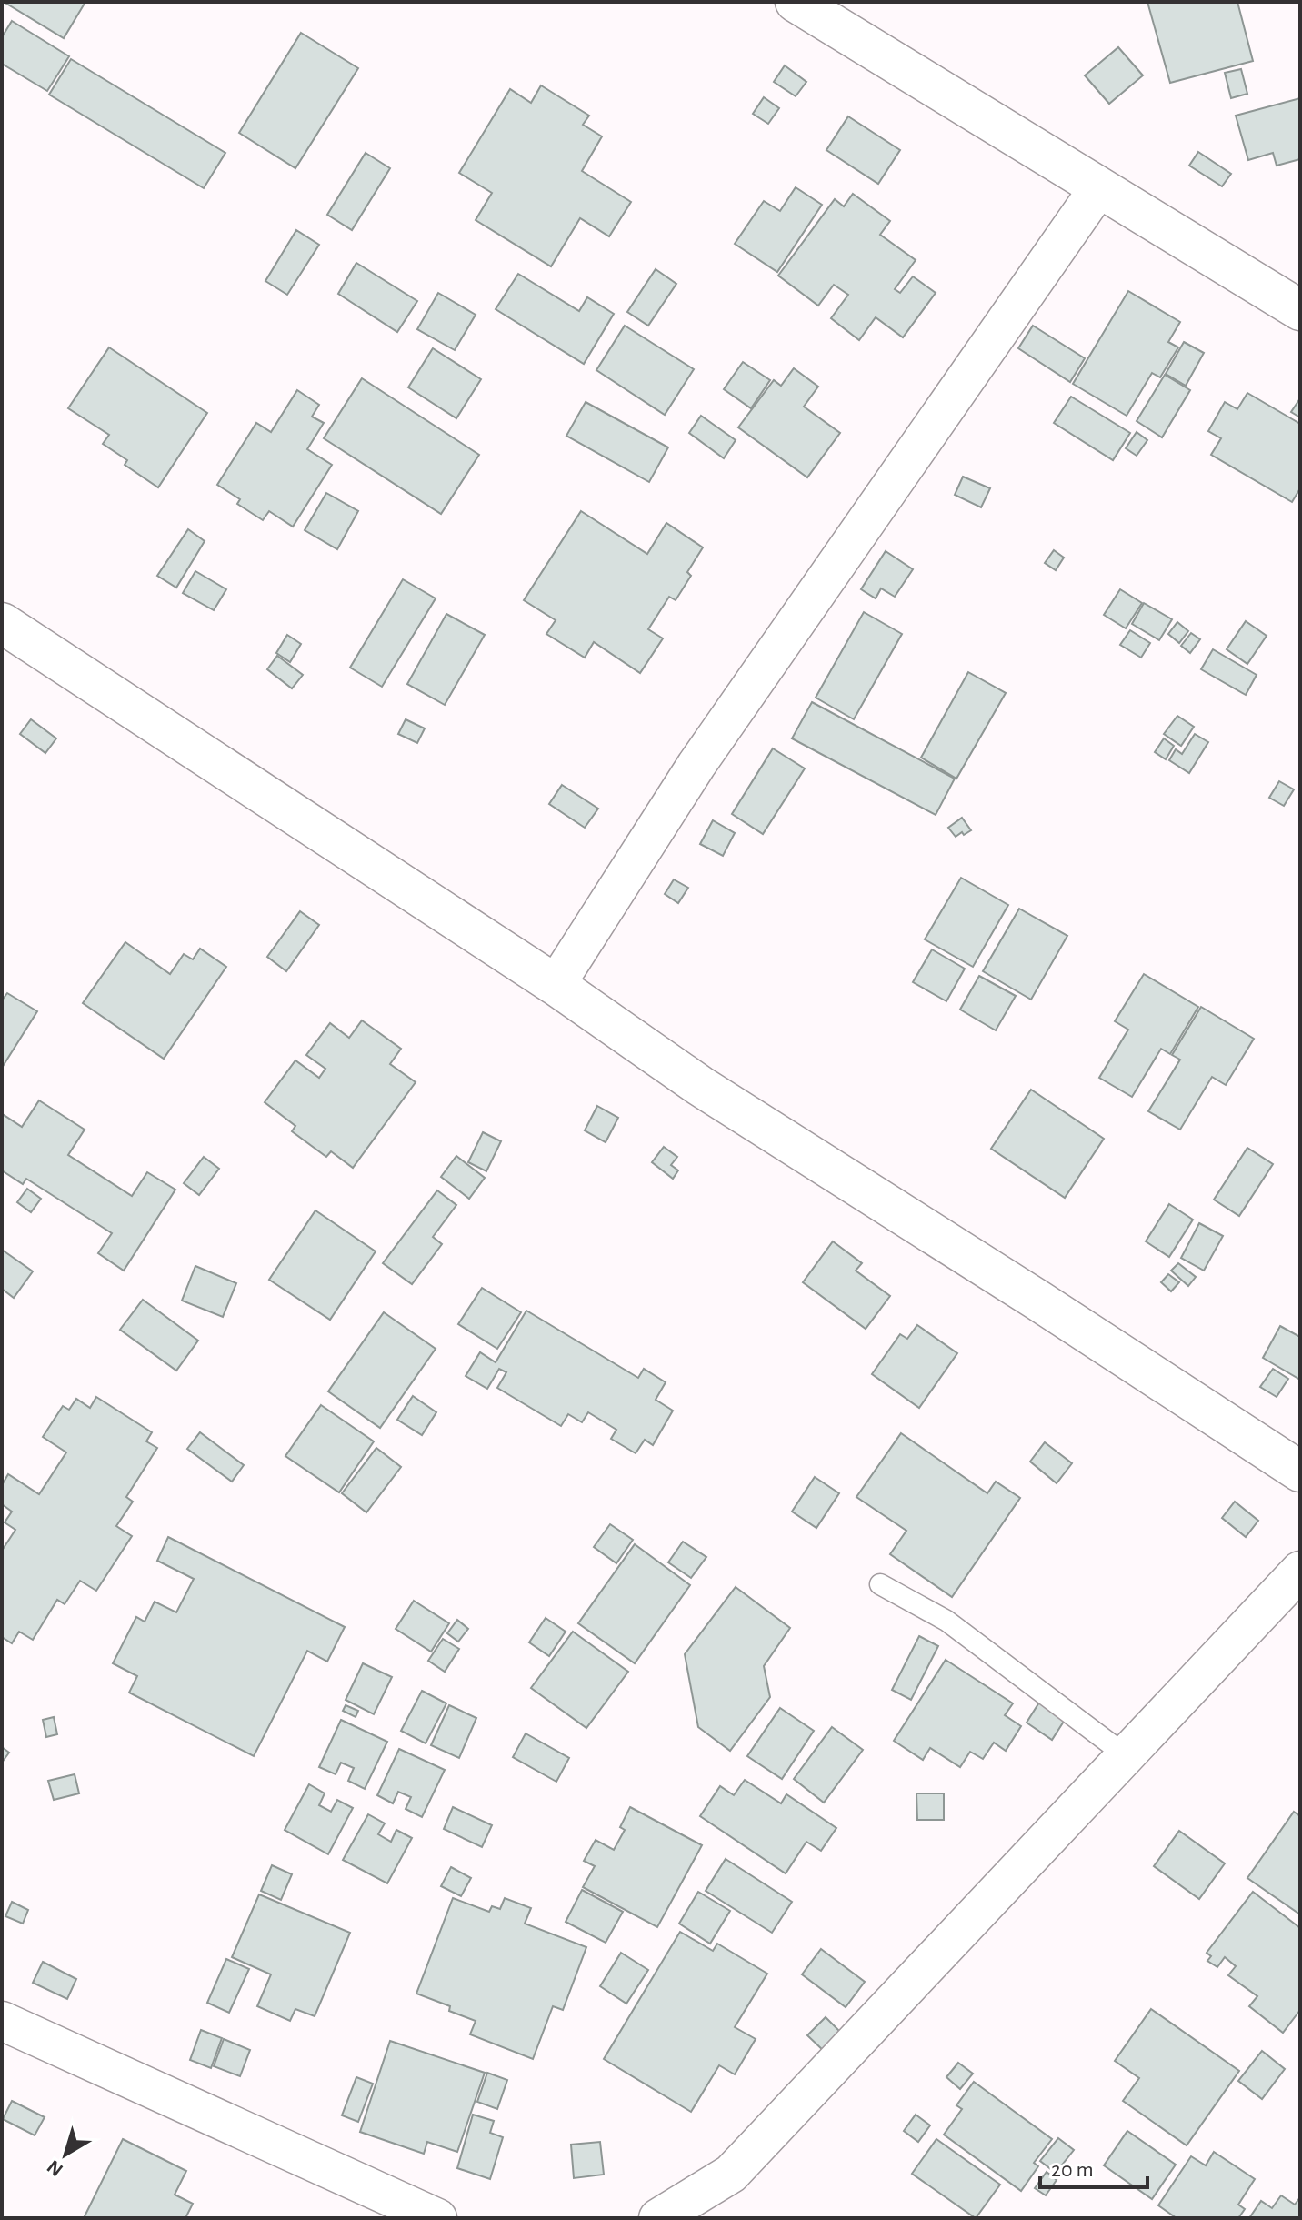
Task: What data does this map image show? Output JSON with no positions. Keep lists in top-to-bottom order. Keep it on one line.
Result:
{"scale_bar":"20 m","north":"bottom left"}
